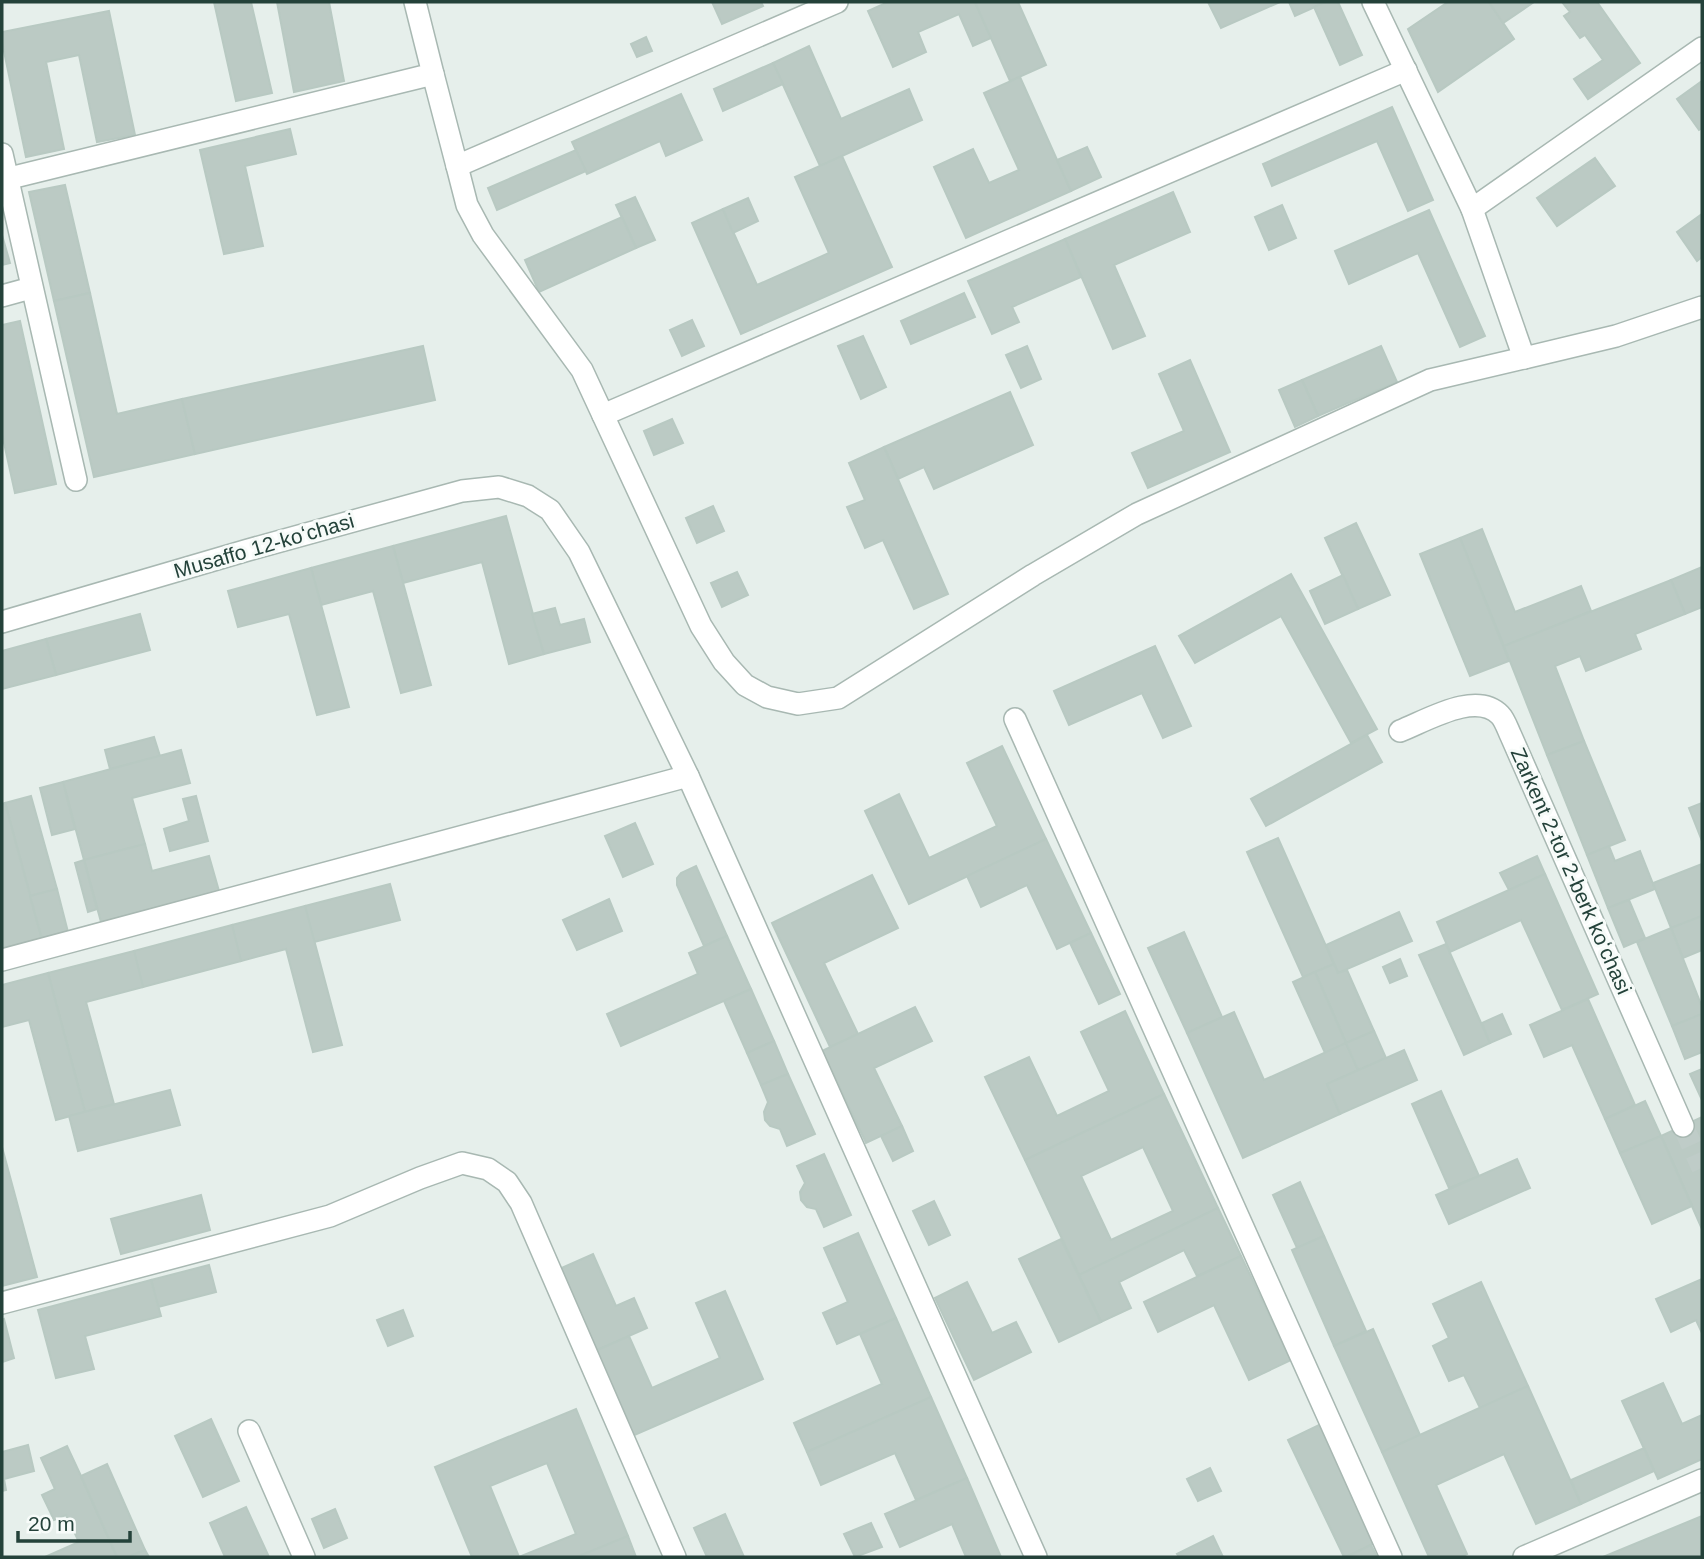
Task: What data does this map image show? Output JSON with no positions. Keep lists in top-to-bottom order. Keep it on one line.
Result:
{"streets":{"street":["Musaffo 12-koʻchasi","Zarkent 2-tor 2-berk koʻchasi"]},"scale_bar":"20 m"}
